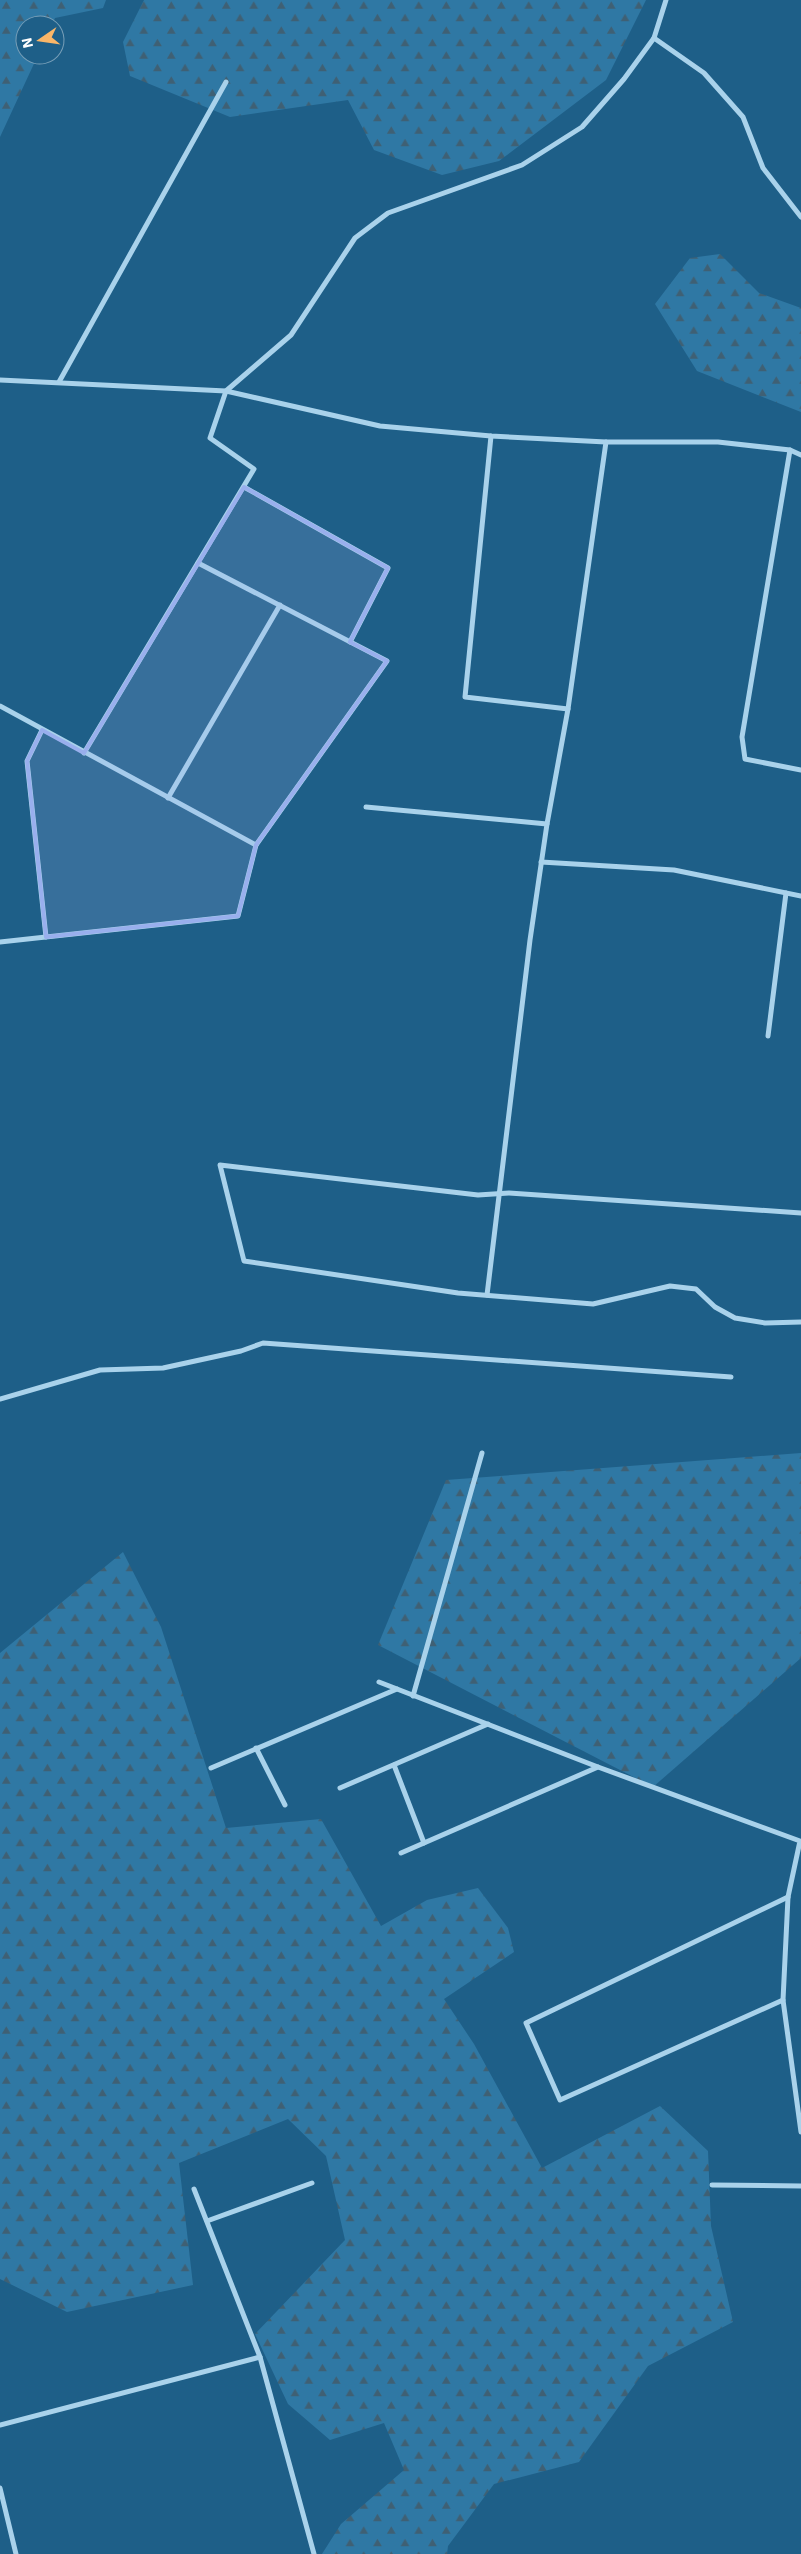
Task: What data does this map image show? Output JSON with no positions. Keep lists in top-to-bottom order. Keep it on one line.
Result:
{"north":"left"}
